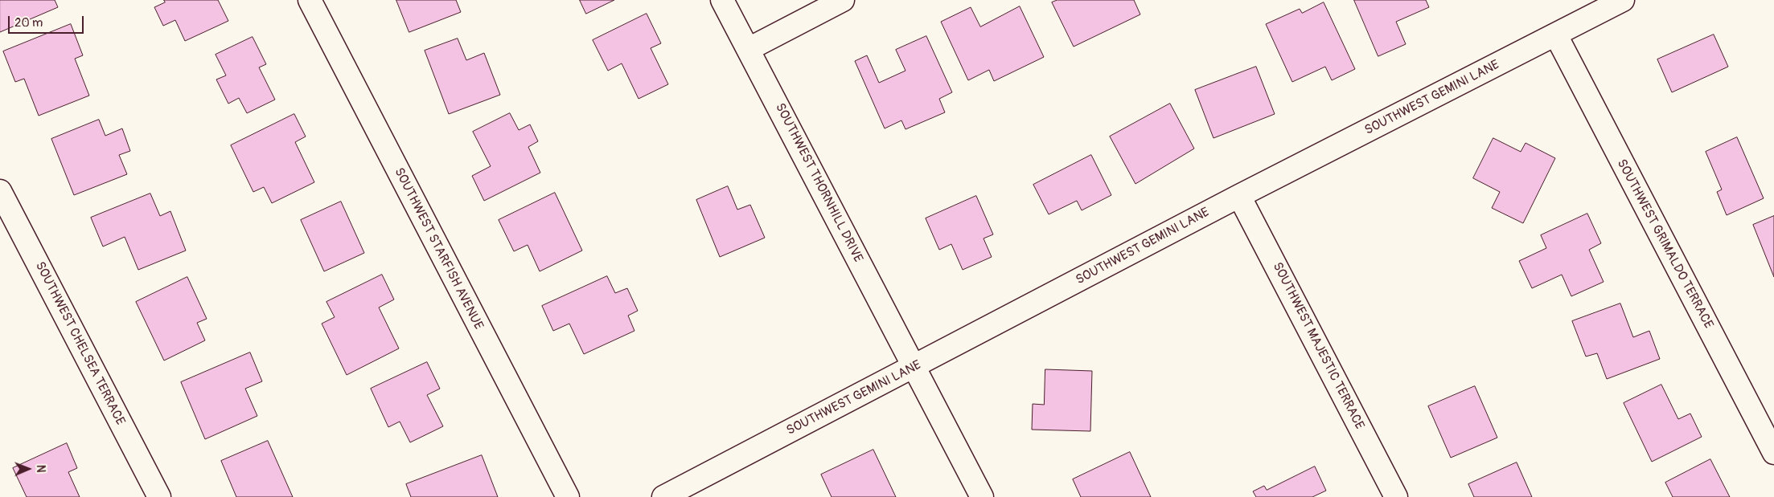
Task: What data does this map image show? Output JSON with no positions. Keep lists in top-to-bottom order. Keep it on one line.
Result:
{"streets":{"street":["SOUTHWEST GEMINI LANE","SOUTHWEST THORNHILL DRIVE","SOUTHWEST GRIMALDO TERRACE","SOUTHWEST STARFISH AVENUE","SOUTHWEST CHELSEA TERRACE","SOUTHWEST MAJESTIC TERRACE"]},"crossings":[["SOUTHWEST GEMINI LANE","SOUTHWEST THORNHILL DRIVE"],["SOUTHWEST GEMINI LANE","SOUTHWEST GRIMALDO TERRACE"],["SOUTHWEST GEMINI LANE","SOUTHWEST MAJESTIC TERRACE"]],"scale_bar":"20 m","north":"right"}
